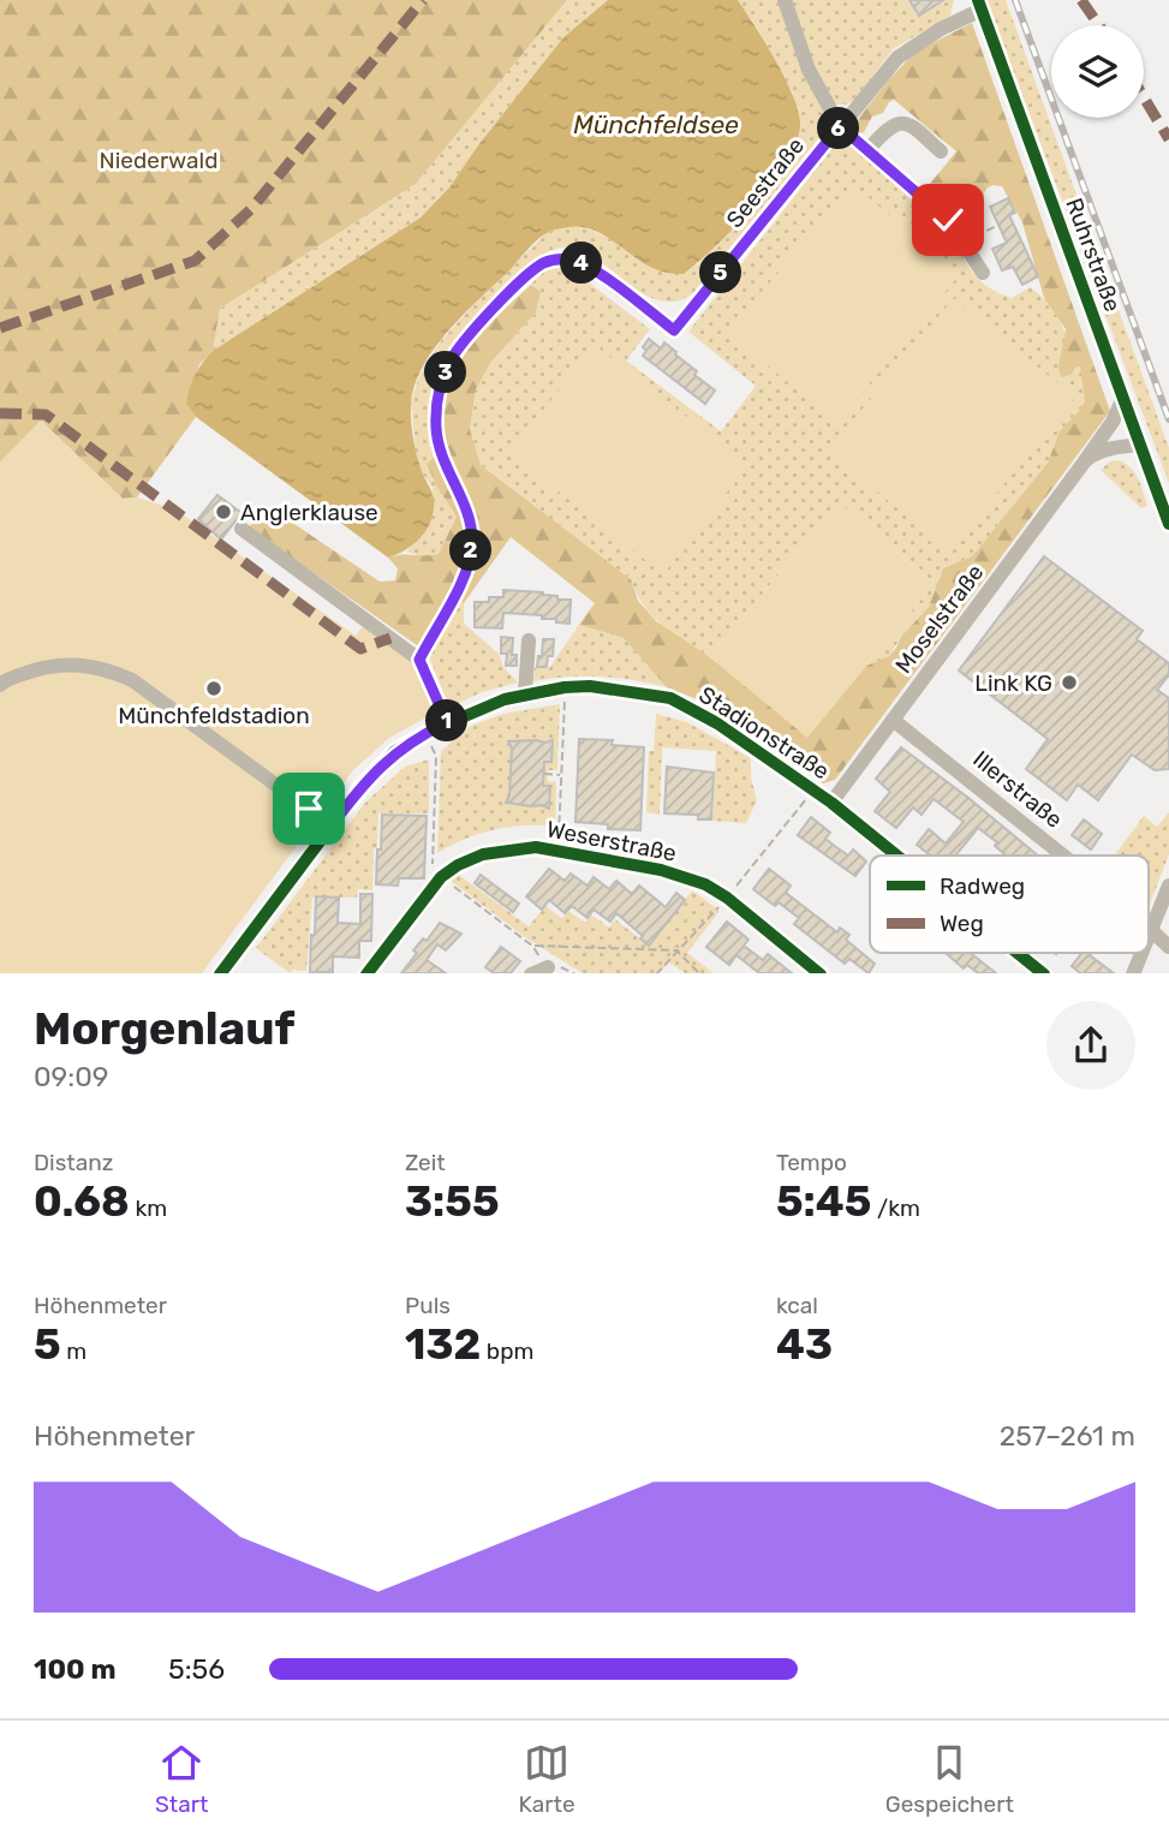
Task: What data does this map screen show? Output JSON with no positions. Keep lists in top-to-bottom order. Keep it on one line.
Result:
{"streets":{"street":["Seestraße","Ruhrstraße","Moselstraße","Stadionstraße","Illerstraße","Weserstraße"]},"crossings":[["Seestraße","Ruhrstraße"],["Ruhrstraße","Moselstraße"],["Moselstraße","Stadionstraße"],["Moselstraße","Illerstraße"]],"water":["Münchfeldsee"],"parks":["Niederwald"],"places":["Anglerklause","Link KG","Münchfeldstadion"],"legend":["Radweg","Weg"],"page":{"pins":["6","4","5","3","2","1"],"heading":["Morgenlauf","09:09"],"stats":[["Distanz","0.68 km"],["Zeit","3:55"],["Tempo","5:45 /km"],["Höhenmeter","5 m"],["Puls","132 bpm"],["kcal","43"]],"chart":["Höhenmeter","257–261 m"],"list":[{"name":"100 m","note":"5:56"}],"tabs":["Start","Karte","Gespeichert"]}}
